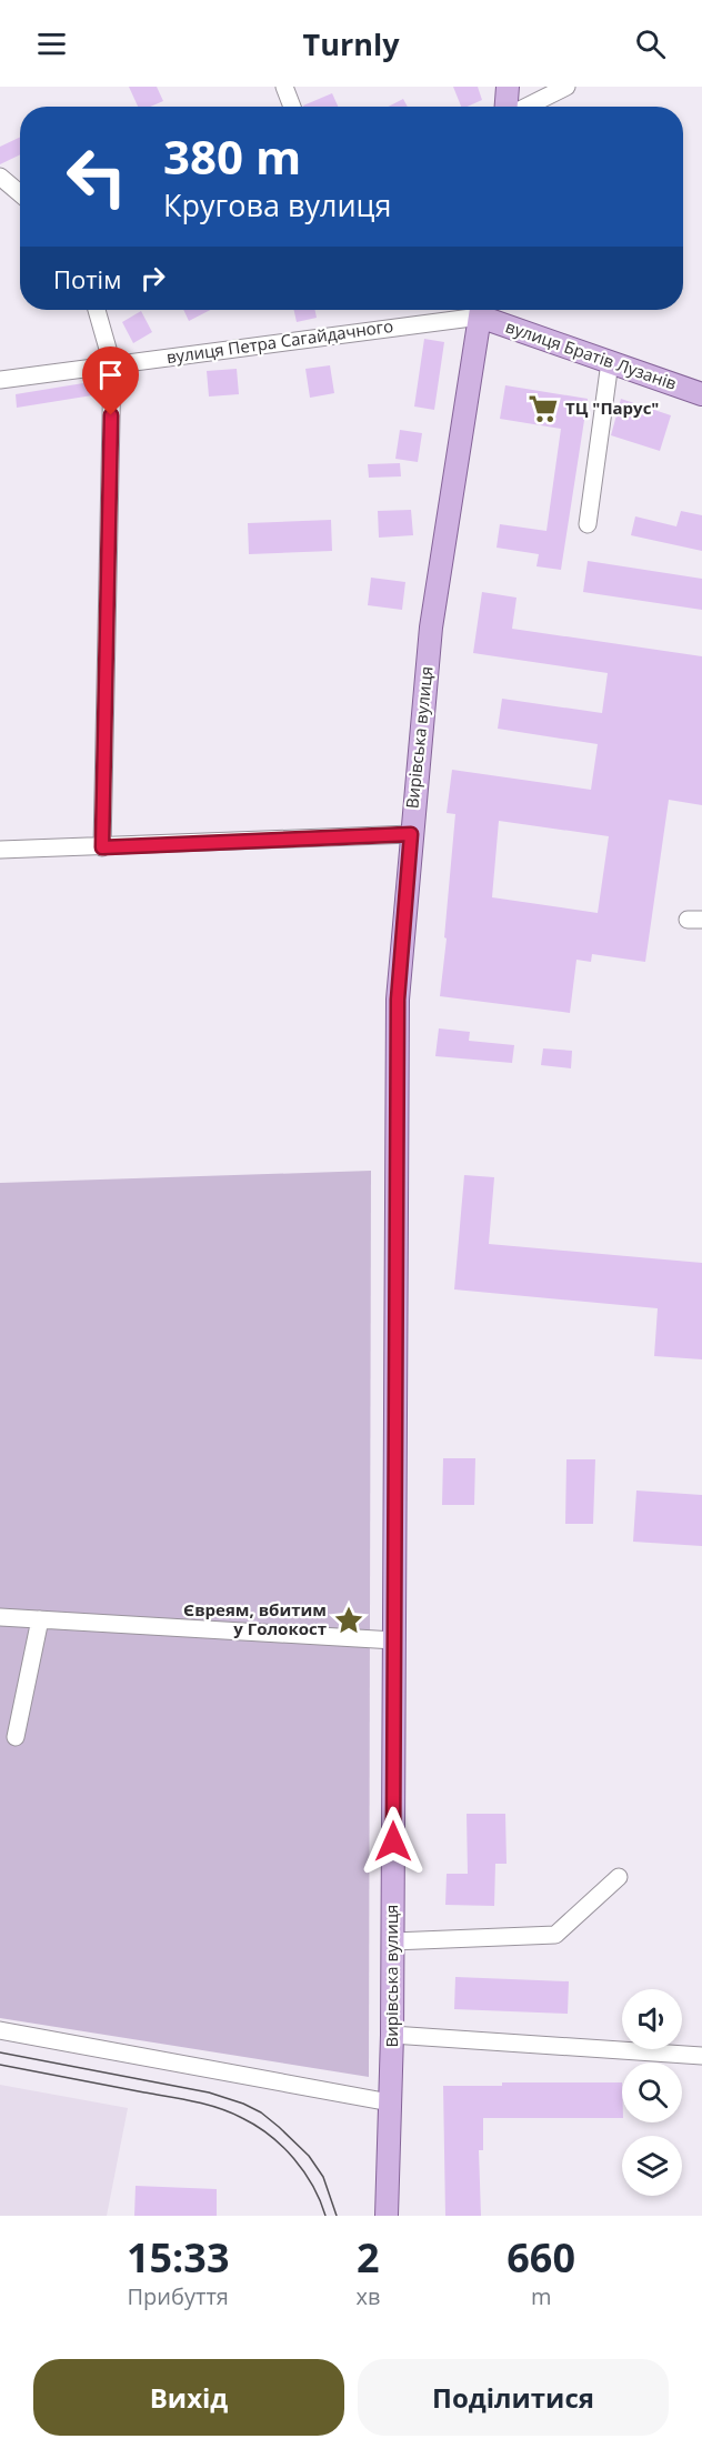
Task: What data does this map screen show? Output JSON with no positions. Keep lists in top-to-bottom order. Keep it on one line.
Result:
{"streets":{"main road":["вулиця Братів Лузанів","Вирівська вулиця"],"street":["вулиця Петра Сагайдачного"]},"places":{"supermarket":["ТЦ \"Парус\""],"place":["Євреям, вбитим у Голокост"]},"page":{"header":"Turnly","turn":["380 m","Кругова вулиця"],"then":"Потім","eta":["15:33","Прибуття","2","хв","660","m"],"buttons":["Вихід","Поділитися"]}}
